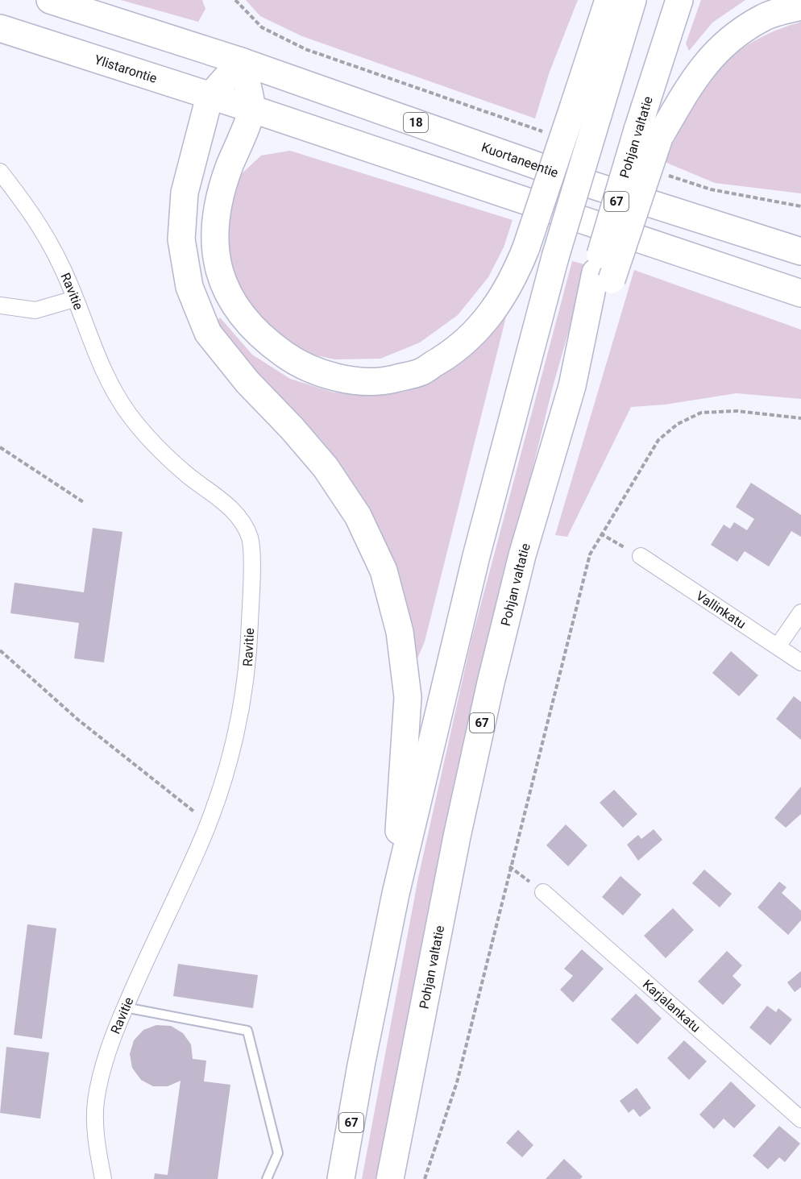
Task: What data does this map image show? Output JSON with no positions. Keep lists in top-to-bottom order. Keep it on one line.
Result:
{"streets":{"highway":["Ylistarontie","18","Pohjan valtatie","Kuortaneentie","67"],"street":["Ravitie","Vallinkatu","Karjalankatu"]},"crossings":[["18","Kuortaneentie"]]}
